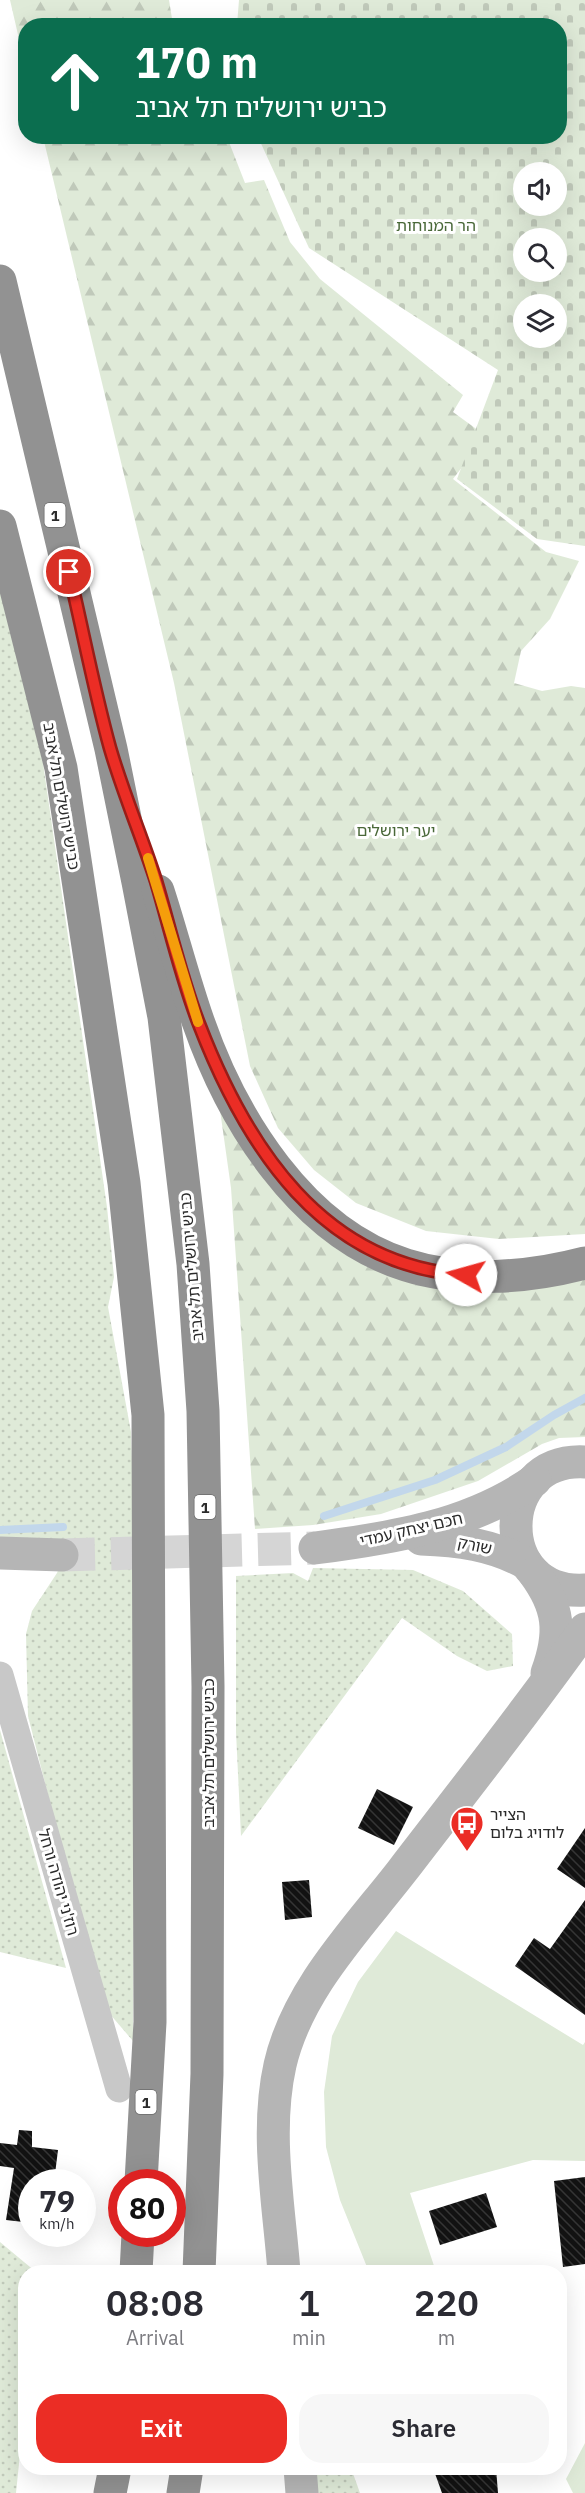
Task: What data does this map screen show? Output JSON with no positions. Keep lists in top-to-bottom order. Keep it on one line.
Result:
{"streets":{"highway":["1","כביש ירושלים תל אביב"],"main road":["חכם יצחק עמדי","שורק"],"street":["רוז'ני יהודה ורחל"]},"crossings":[["חכם יצחק עמדי","שורק"]],"parks":["הר המנוחות","יער ירושלים"],"places":{"bus stop":["הצייר לודויג בלום"]},"page":{"turn":["170 m","כביש ירושלים תל אביב"],"speed":"79 km/h","limit":"80","eta":["08:08","Arrival","1","min","220","m"],"buttons":["Exit","Share"]}}
